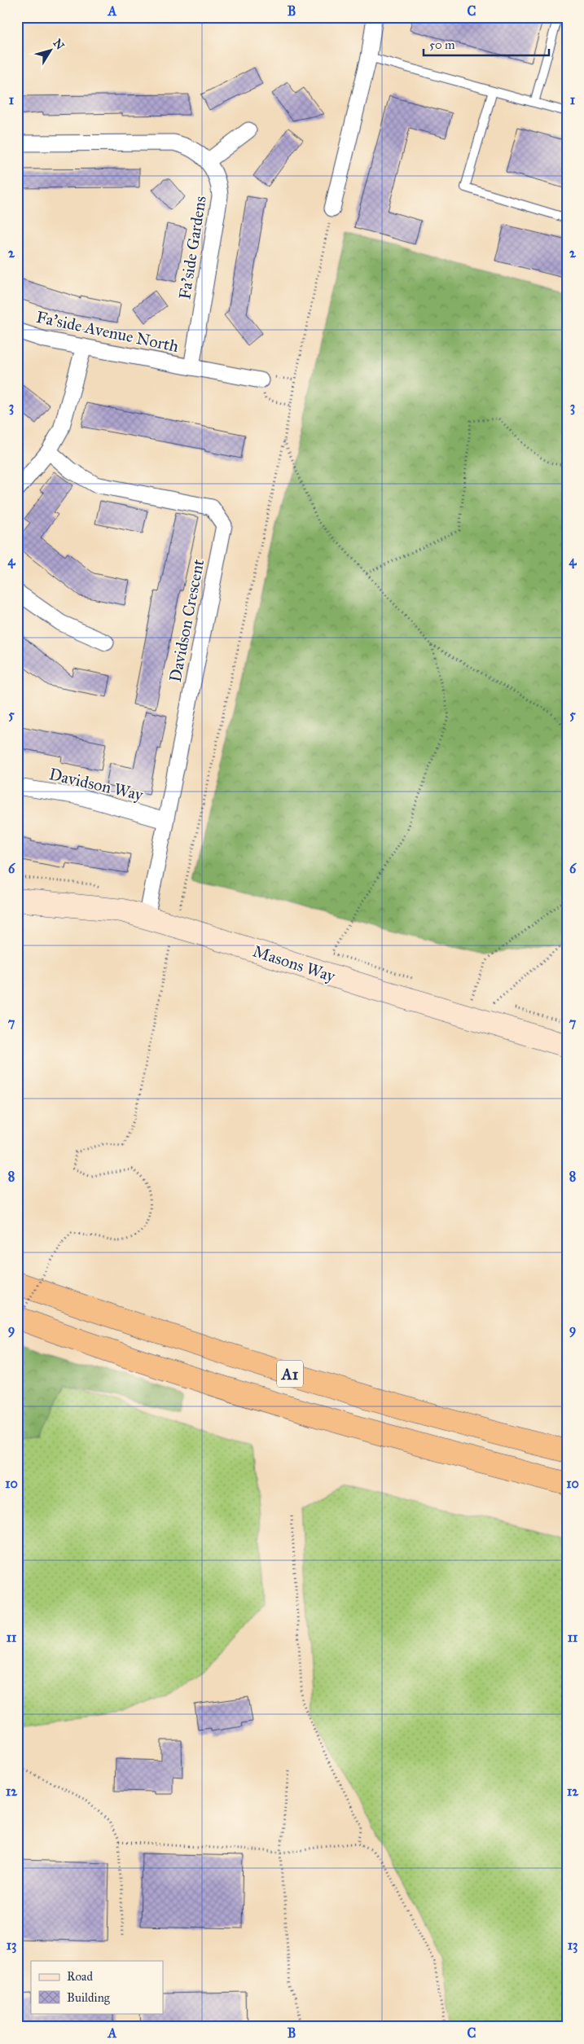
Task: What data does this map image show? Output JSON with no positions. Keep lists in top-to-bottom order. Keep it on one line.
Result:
{"streets":{"highway":["A1"],"street":["Fa'side Gardens","Fa'side Avenue North","Davidson Crescent","Davidson Way","Masons Way"]},"crossings":[["Fa'side Gardens","Fa'side Avenue North"],["Davidson Crescent","Davidson Way"],["Davidson Crescent","Masons Way"]],"legend":["Road","Building"],"scale_bar":"50 m","north":"top right","grid":{"columns":["A","B","C"],"rows":["1","2","3","4","5","6","7","8","9","10","11","12","13"]}}
